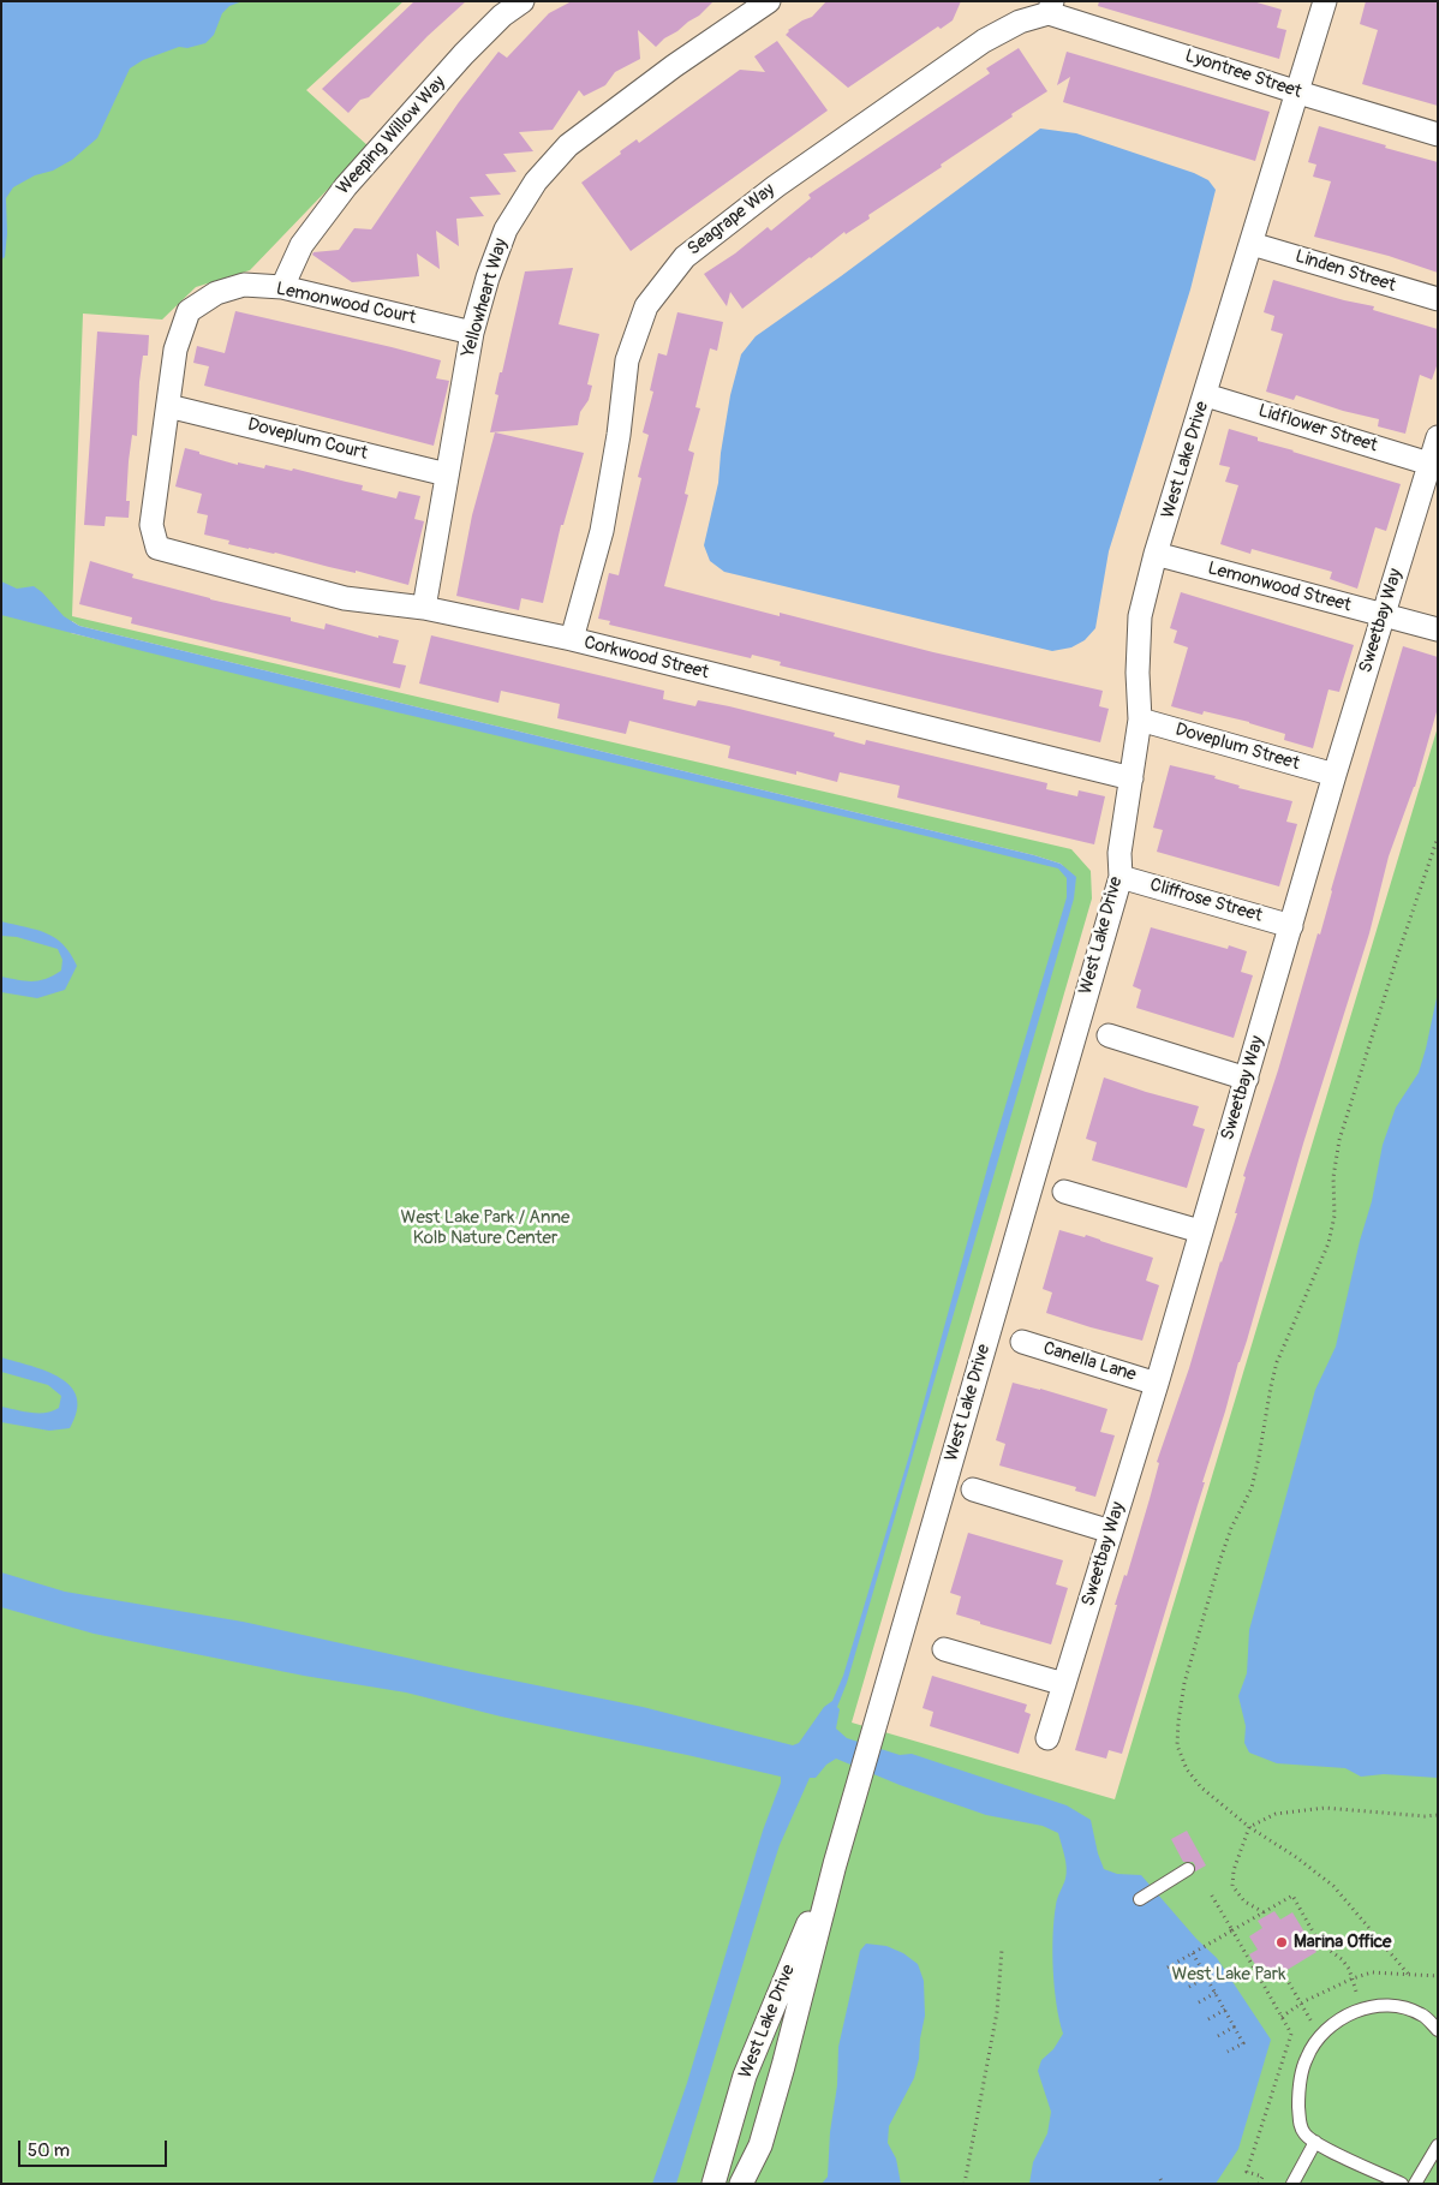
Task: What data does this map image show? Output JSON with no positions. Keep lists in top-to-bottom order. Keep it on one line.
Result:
{"streets":{"street":["Lyontree Street","Weeping Willow Way","Seagrape Way","Linden Street","Yellowheart Way","Lemonwood Court","Lidflower Street","Doveplum Court","West Lake Drive","Lemonwood Street","Sweetbay Way","Corkwood Street","Doveplum Street","Cliffrose Street","Canella Lane"]},"crossings":[["Lyontree Street","Seagrape Way"],["Lyontree Street","West Lake Drive"],["Weeping Willow Way","Lemonwood Court"],["Seagrape Way","Corkwood Street"],["Linden Street","West Lake Drive"],["Yellowheart Way","Lemonwood Court"],["Yellowheart Way","Doveplum Court"],["Yellowheart Way","Corkwood Street"],["Lemonwood Court","Doveplum Court"],["Lemonwood Court","Corkwood Street"],["Lidflower Street","West Lake Drive"],["Lidflower Street","Sweetbay Way"],["Doveplum Court","Corkwood Street"],["West Lake Drive","Lemonwood Street"],["West Lake Drive","Corkwood Street"],["West Lake Drive","Doveplum Street"],["West Lake Drive","Cliffrose Street"],["Lemonwood Street","Sweetbay Way"],["Sweetbay Way","Doveplum Street"],["Sweetbay Way","Cliffrose Street"],["Sweetbay Way","Canella Lane"]],"parks":["West Lake Park / Anne Kolb Nature Center","West Lake Park"],"places":["Marina Office"],"scale_bar":"50 m"}
